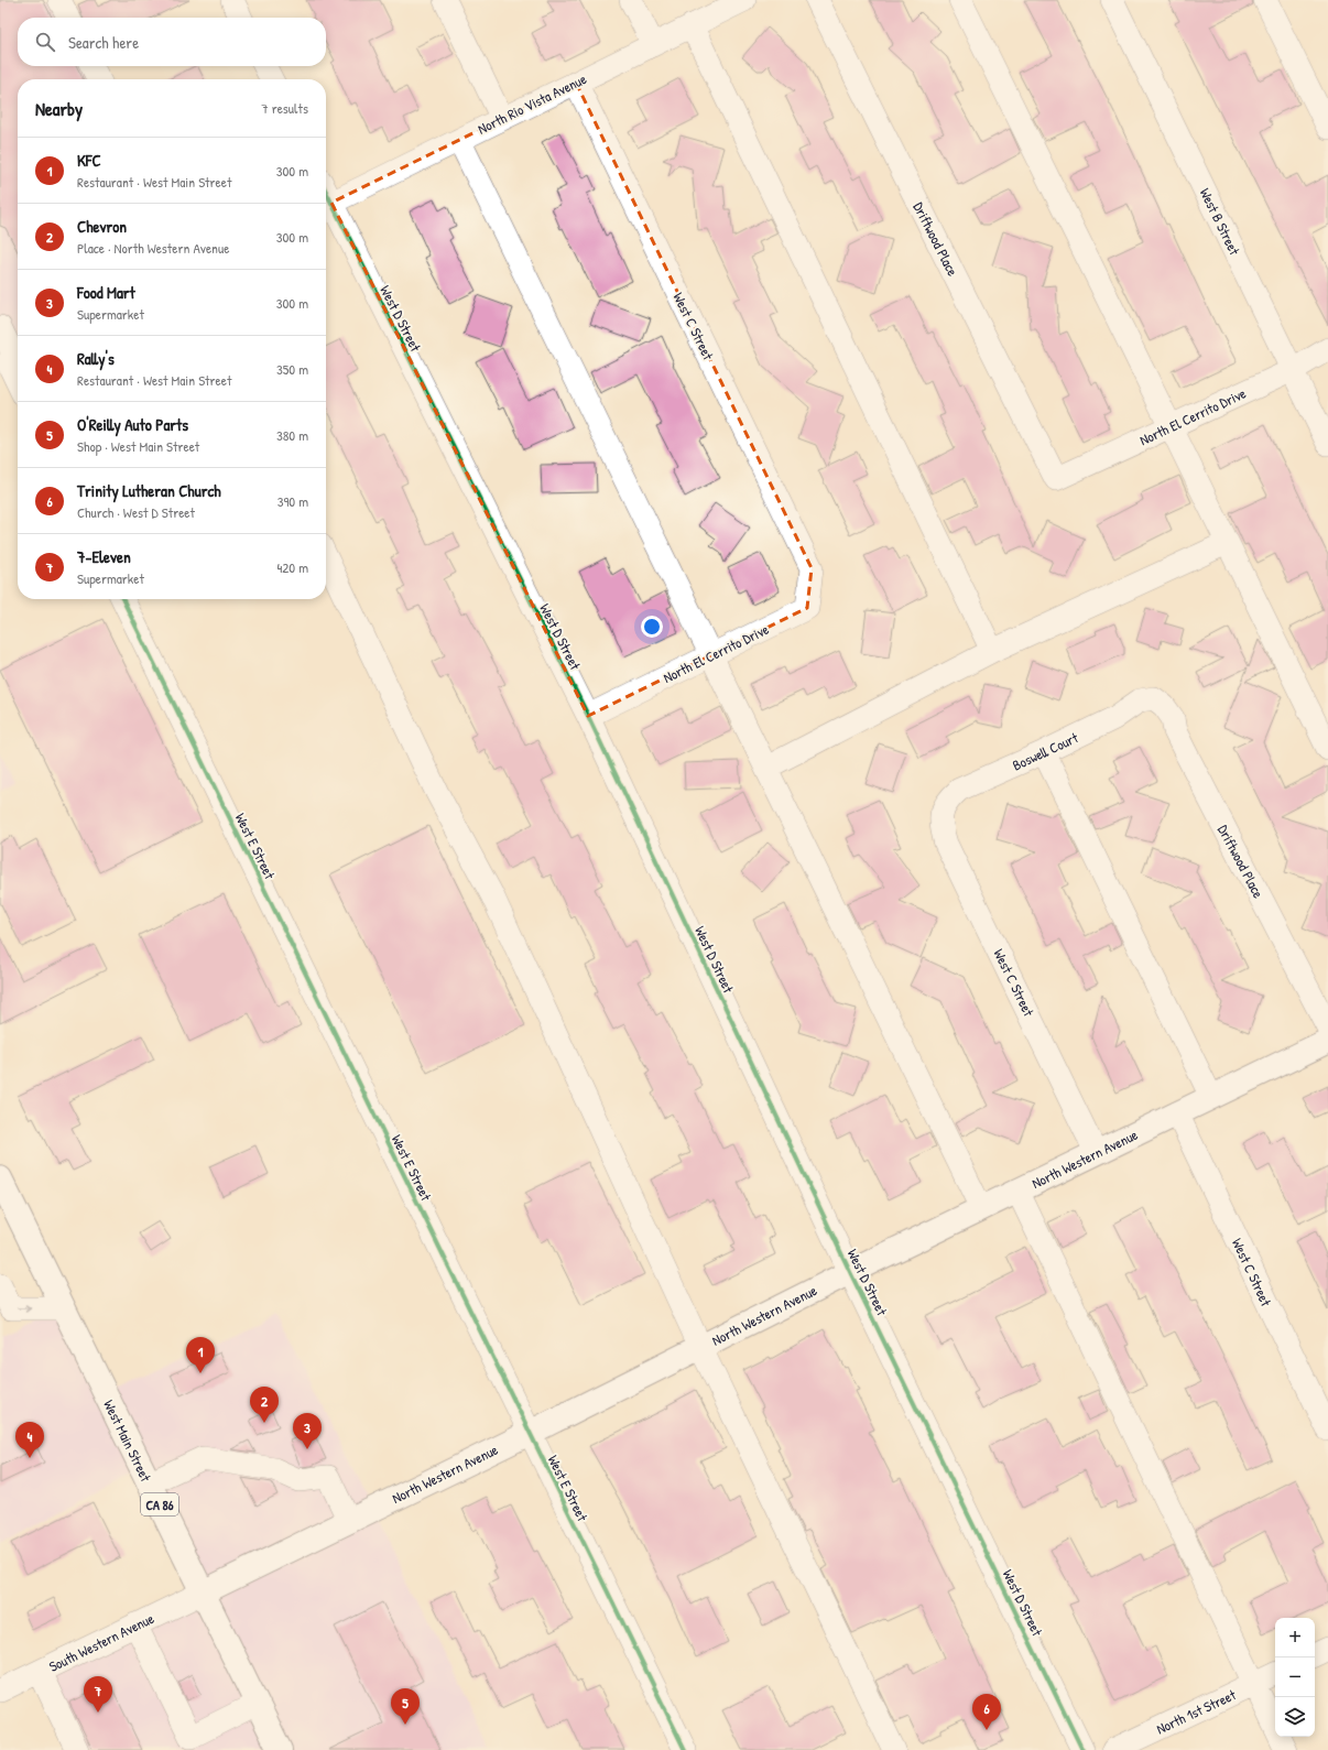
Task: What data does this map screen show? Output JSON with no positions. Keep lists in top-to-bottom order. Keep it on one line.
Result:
{"streets":{"main road":["North Western Avenue","West Main Street","CA 86"],"street":["North Rio Vista Avenue","West B Street","Driftwood Place","West D Street","West C Street","North El Cerrito Drive","Boswell Court","West E Street","South Western Avenue","North 1st Street"]},"crossings":[["North Rio Vista Avenue","West D Street"],["North Rio Vista Avenue","West C Street"],["West B Street","North El Cerrito Drive"],["Driftwood Place","North El Cerrito Drive"],["Driftwood Place","Boswell Court"],["West D Street","North El Cerrito Drive"],["West D Street","North Western Avenue"],["West C Street","North El Cerrito Drive"],["West C Street","Boswell Court"],["West C Street","North Western Avenue"],["West E Street","North Western Avenue"],["North Western Avenue","West Main Street"],["North Western Avenue","South Western Avenue"],["West Main Street","South Western Avenue"]],"page":{"search":"Search here","heading":["Nearby","7 results"],"list":[{"mark":"1","name":"KFC","note":"Restaurant · West Main Street","value":"300 m"},{"mark":"2","name":"Chevron","note":"Place · North Western Avenue","value":"300 m"},{"mark":"3","name":"Food Mart","note":"Supermarket","value":"300 m"},{"mark":"4","name":"Rally's","note":"Restaurant · West Main Street","value":"350 m"},{"mark":"5","name":"O'Reilly Auto Parts","note":"Shop · West Main Street","value":"380 m"},{"mark":"6","name":"Trinity Lutheran Church","note":"Church · West D Street","value":"390 m"},{"mark":"7","name":"7-Eleven","note":"Supermarket","value":"420 m"}],"pins":["1","2","3","4","7","5","6"],"map_buttons":["+","−"]}}
